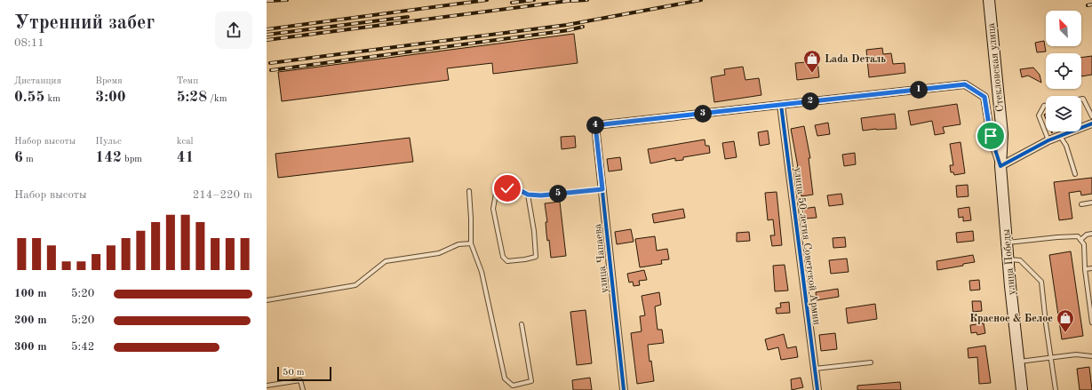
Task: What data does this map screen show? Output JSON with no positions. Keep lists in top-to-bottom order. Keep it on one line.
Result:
{"streets":{"street":["Стекловская улица","улица 50-летия Советской Армии","улица Чапаева","улица Победы"]},"crossings":[["Стекловская улица","улица Победы"],["улица 50-летия Советской Армии","улица Чапаева"]],"places":{"shop":["Lada Dеталь","Красное & Белое"]},"scale_bar":"50 m","north":"top left","page":{"heading":["Утренний забег","08:11"],"stats":[["Дистанция","0.55 km"],["Время","3:00"],["Темп","5:28 /km"],["Набор высоты","6 m"],["Пульс","142 bpm"],["kcal","41"]],"pins":["1","2","3","4","5"],"chart":["Набор высоты","214–220 m"],"list":[{"name":"100 m","note":"5:20"},{"name":"200 m","note":"5:20"},{"name":"300 m","note":"5:42"}],"scale":"50 m"}}
